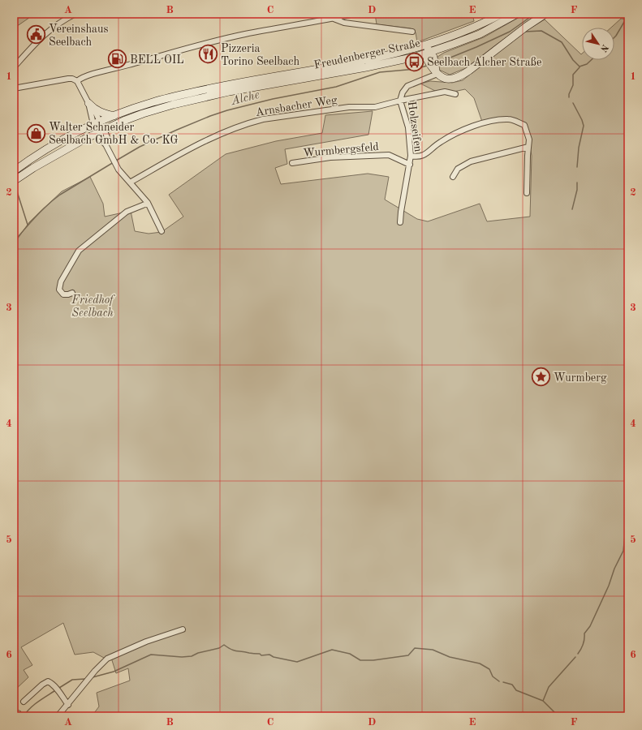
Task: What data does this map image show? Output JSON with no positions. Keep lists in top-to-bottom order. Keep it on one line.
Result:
{"streets":{"main road":["Freudenberger Straße"],"street":["Arnsbacher Weg","Holzseifen","Wurmbergsfeld"]},"crossings":[["Arnsbacher Weg","Holzseifen"],["Holzseifen","Wurmbergsfeld"]],"water":["Alche"],"parks":["Friedhof Seelbach"],"places":{"public building":["Vereinshaus Seelbach"],"restaurant":["Pizzeria Torino Seelbach"],"fuel station":["BELL OIL"],"bus stop":["Seelbach Alcher Straße"],"shop":["Walter Schneider Seelbach GmbH & Co. KG"],"place":["Wurmberg"]},"north":"bottom right","grid":{"columns":["A","B","C","D","E","F"],"rows":["1","2","3","4","5","6"]}}
